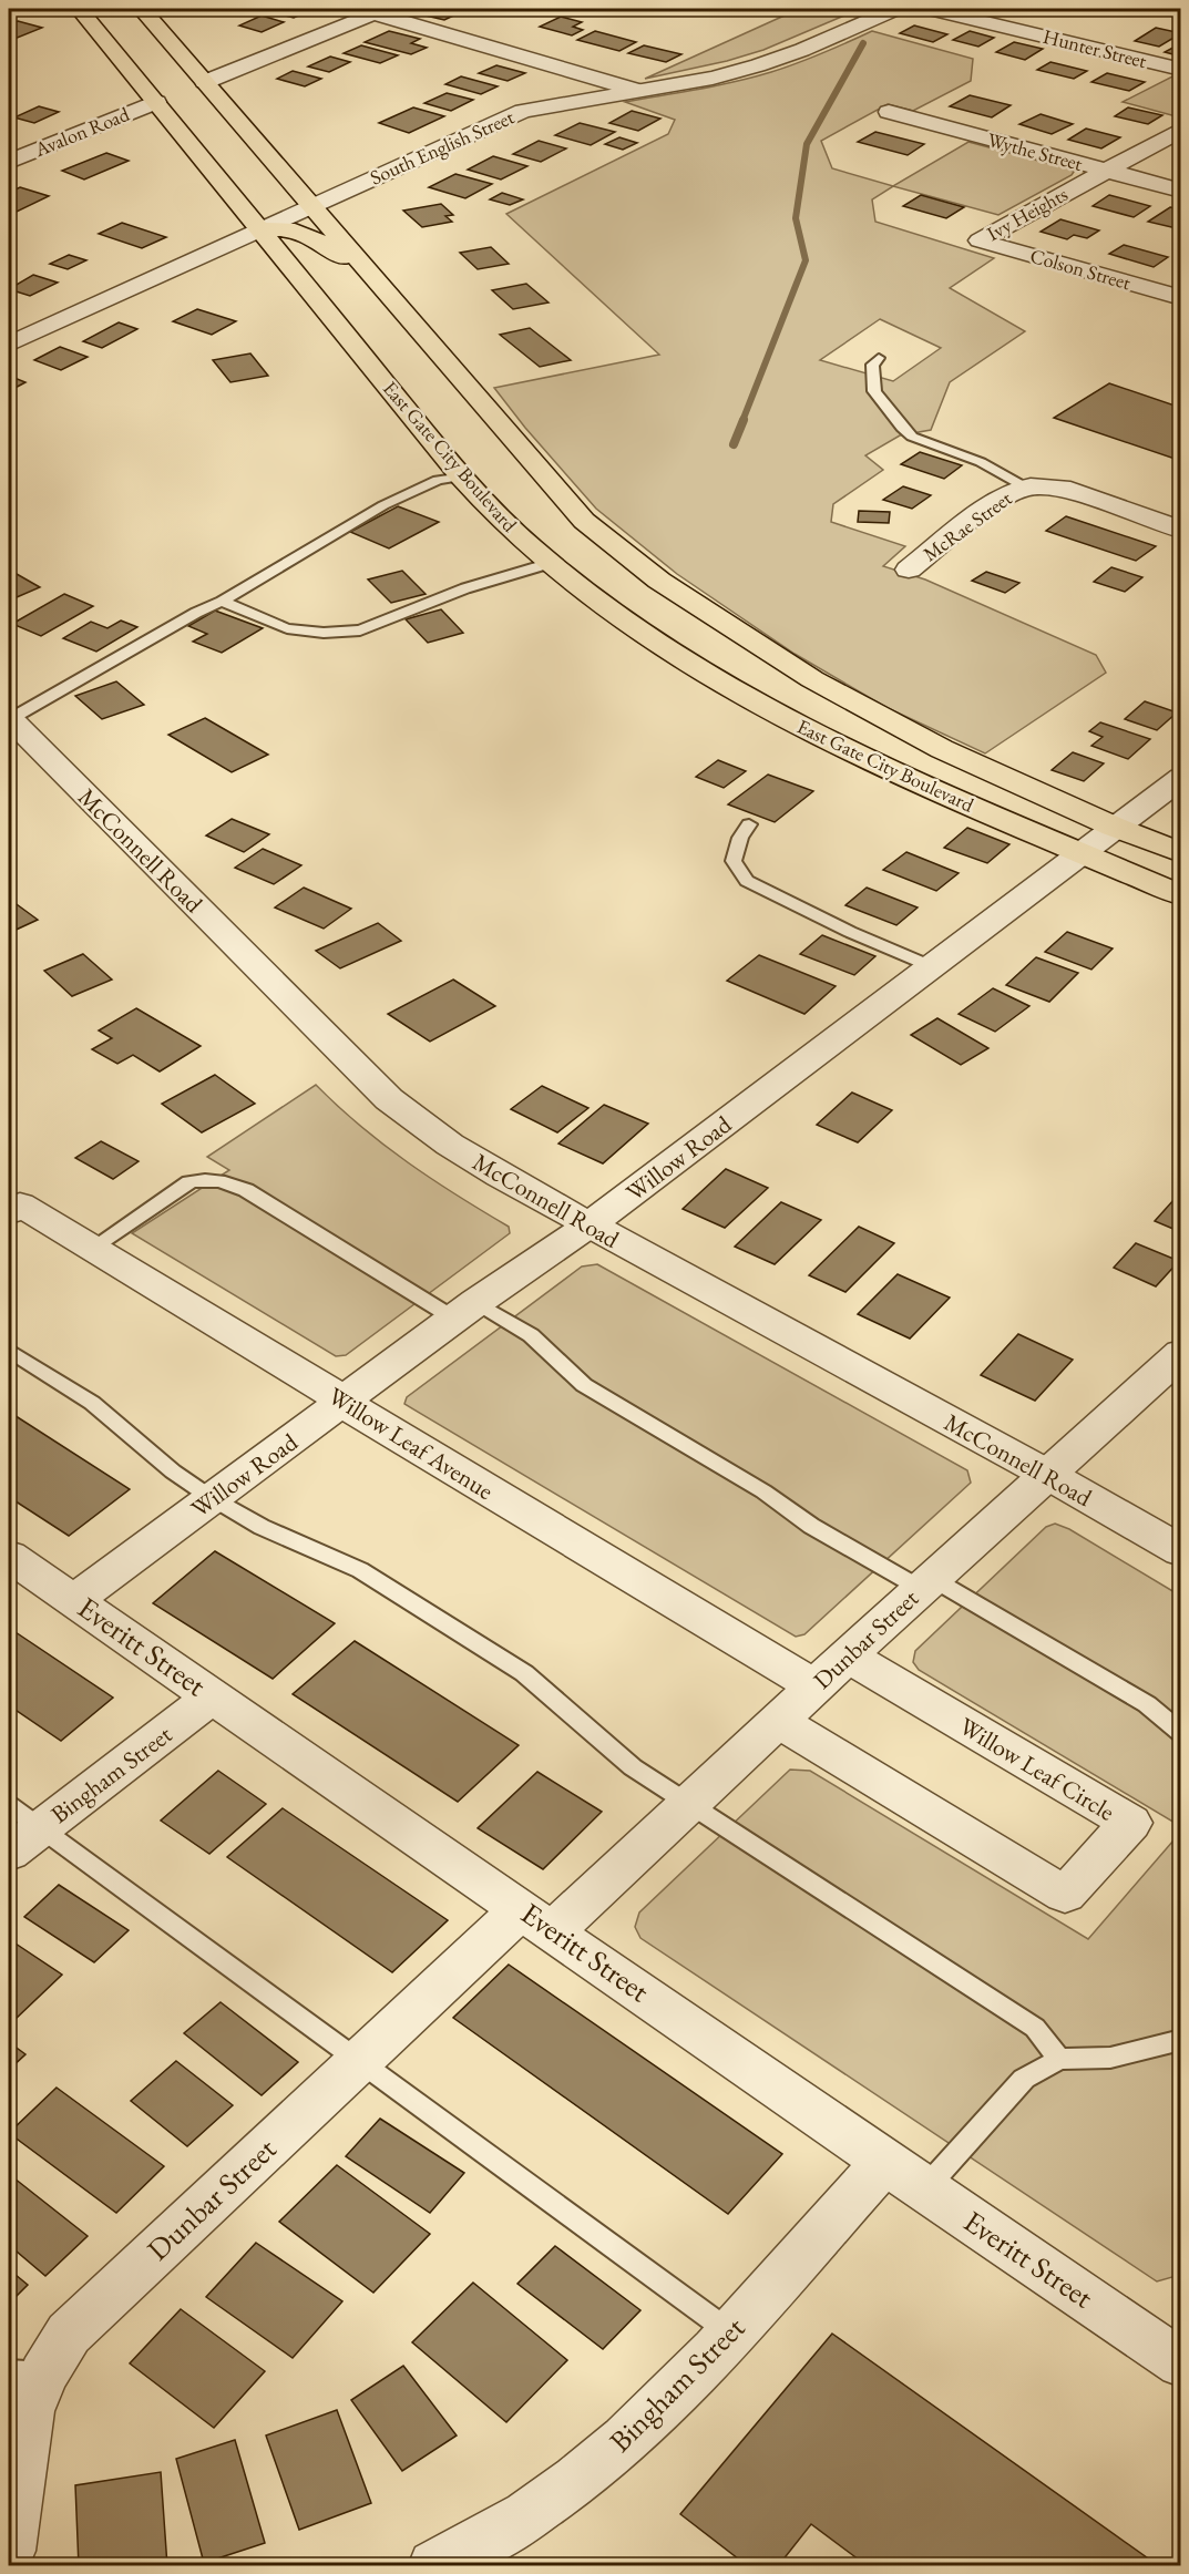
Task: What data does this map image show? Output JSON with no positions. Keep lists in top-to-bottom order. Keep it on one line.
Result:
{"streets":{"main road":["East Gate City Boulevard"],"street":["Hunter Street","Avalon Road","South English Street","Wythe Street","Ivy Heights","Colson Street","McRae Street","McConnell Road","Willow Road","Willow Leaf Avenue","Dunbar Street","Everitt Street","Willow Leaf Circle","Bingham Street"]},"crossings":[["Avalon Road","East Gate City Boulevard"],["South English Street","East Gate City Boulevard"],["Wythe Street","Ivy Heights"],["Ivy Heights","Colson Street"],["East Gate City Boulevard","Willow Road"],["McConnell Road","Willow Road"],["McConnell Road","Dunbar Street"],["Willow Road","Willow Leaf Avenue"],["Willow Road","Everitt Street"],["Willow Leaf Avenue","Dunbar Street"],["Dunbar Street","Everitt Street"],["Dunbar Street","Willow Leaf Circle"],["Everitt Street","Bingham Street"]]}
